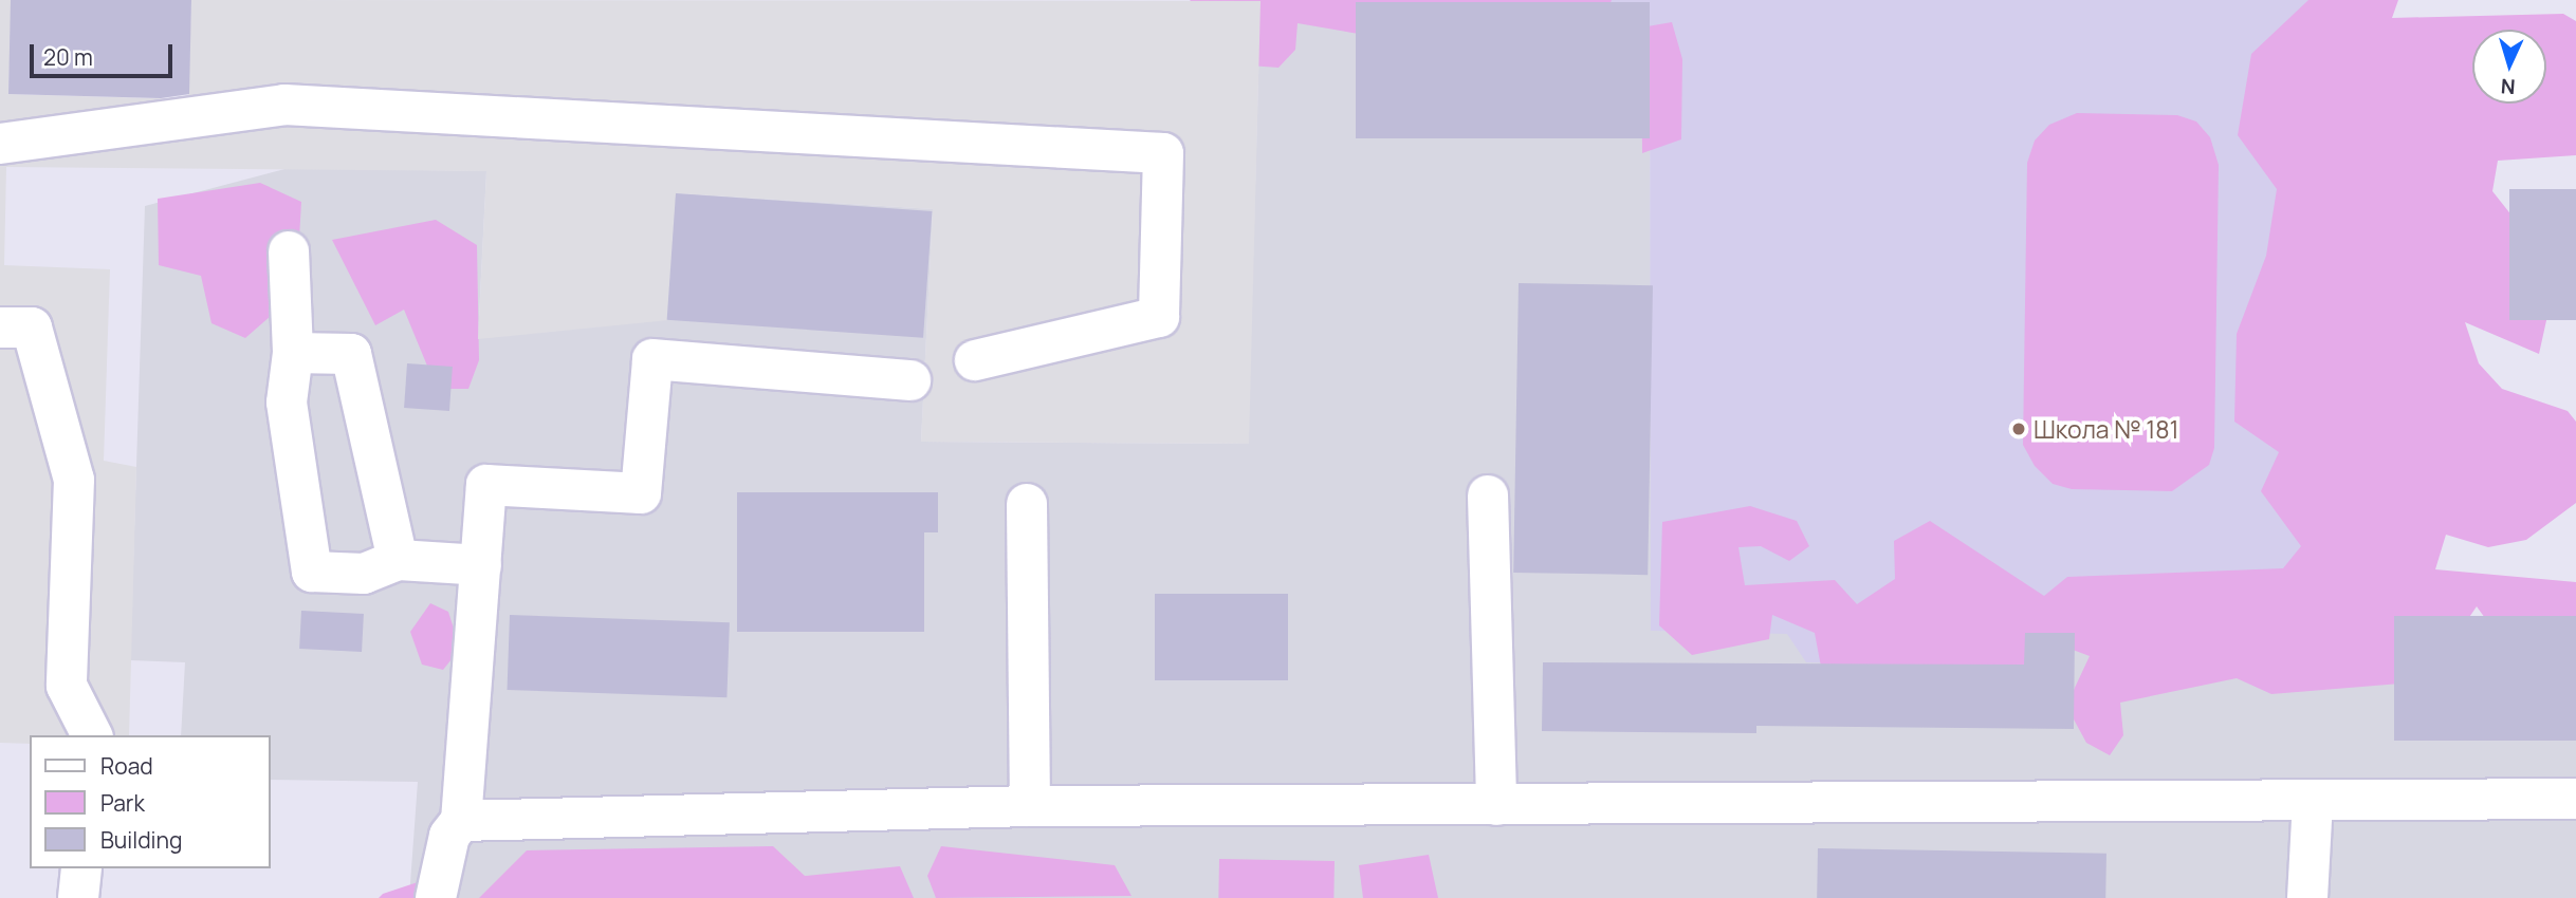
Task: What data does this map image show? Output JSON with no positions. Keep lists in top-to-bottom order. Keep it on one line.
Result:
{"places":["Школа № 181"],"legend":["Road","Park","Building"],"scale_bar":"20 m","north":"bottom"}
